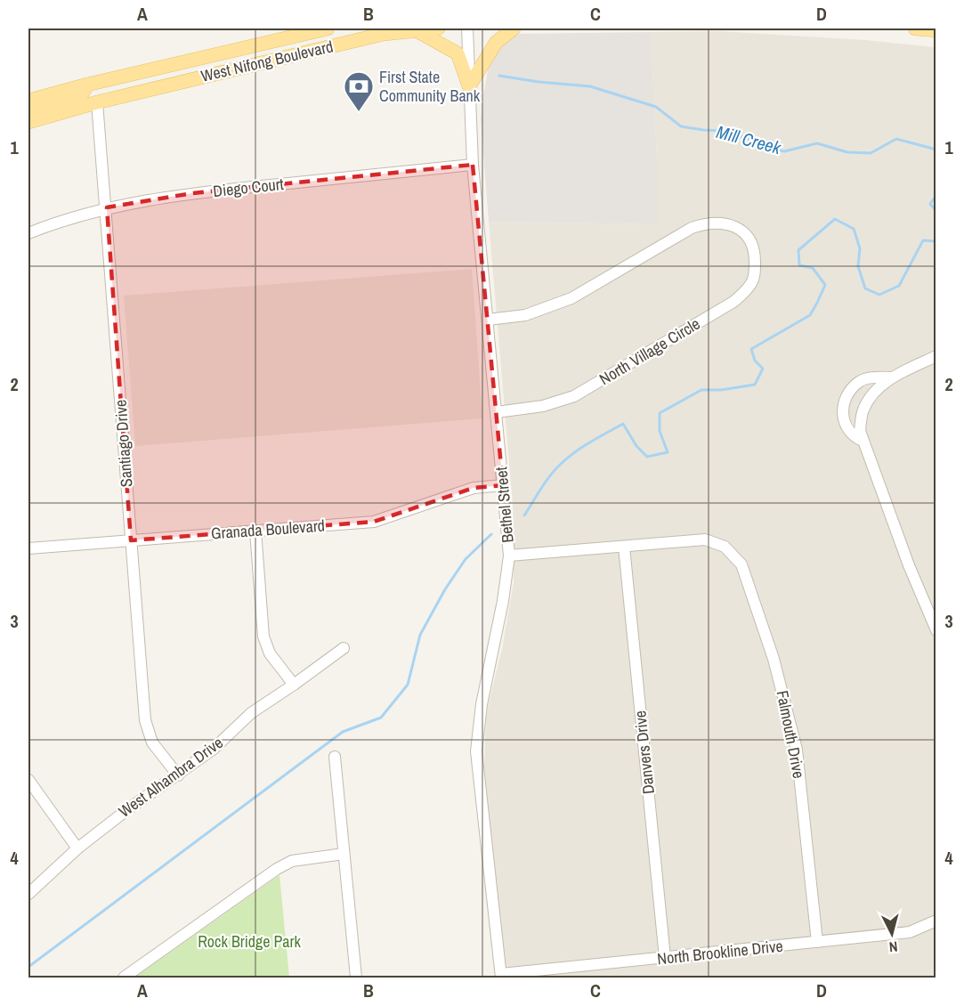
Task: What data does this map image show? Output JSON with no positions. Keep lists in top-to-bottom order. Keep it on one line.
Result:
{"streets":{"main road":["West Nifong Boulevard"],"street":["Diego Court","North Village Circle","Santiago Drive","Bethel Street","Granada Boulevard","Falmouth Drive","Danvers Drive","West Alhambra Drive","North Brookline Drive"]},"crossings":[["West Nifong Boulevard","Santiago Drive"],["Diego Court","Santiago Drive"],["Diego Court","Bethel Street"],["North Village Circle","Bethel Street"],["Santiago Drive","Granada Boulevard"],["Santiago Drive","West Alhambra Drive"],["Bethel Street","Granada Boulevard"],["Bethel Street","North Brookline Drive"],["Falmouth Drive","Danvers Drive"],["Falmouth Drive","North Brookline Drive"],["Danvers Drive","North Brookline Drive"]],"water":["Mill Creek"],"parks":["Rock Bridge Park"],"places":{"bank":["First State Community Bank"]},"north":"bottom","grid":{"columns":["A","B","C","D"],"rows":["1","2","3","4"]}}
